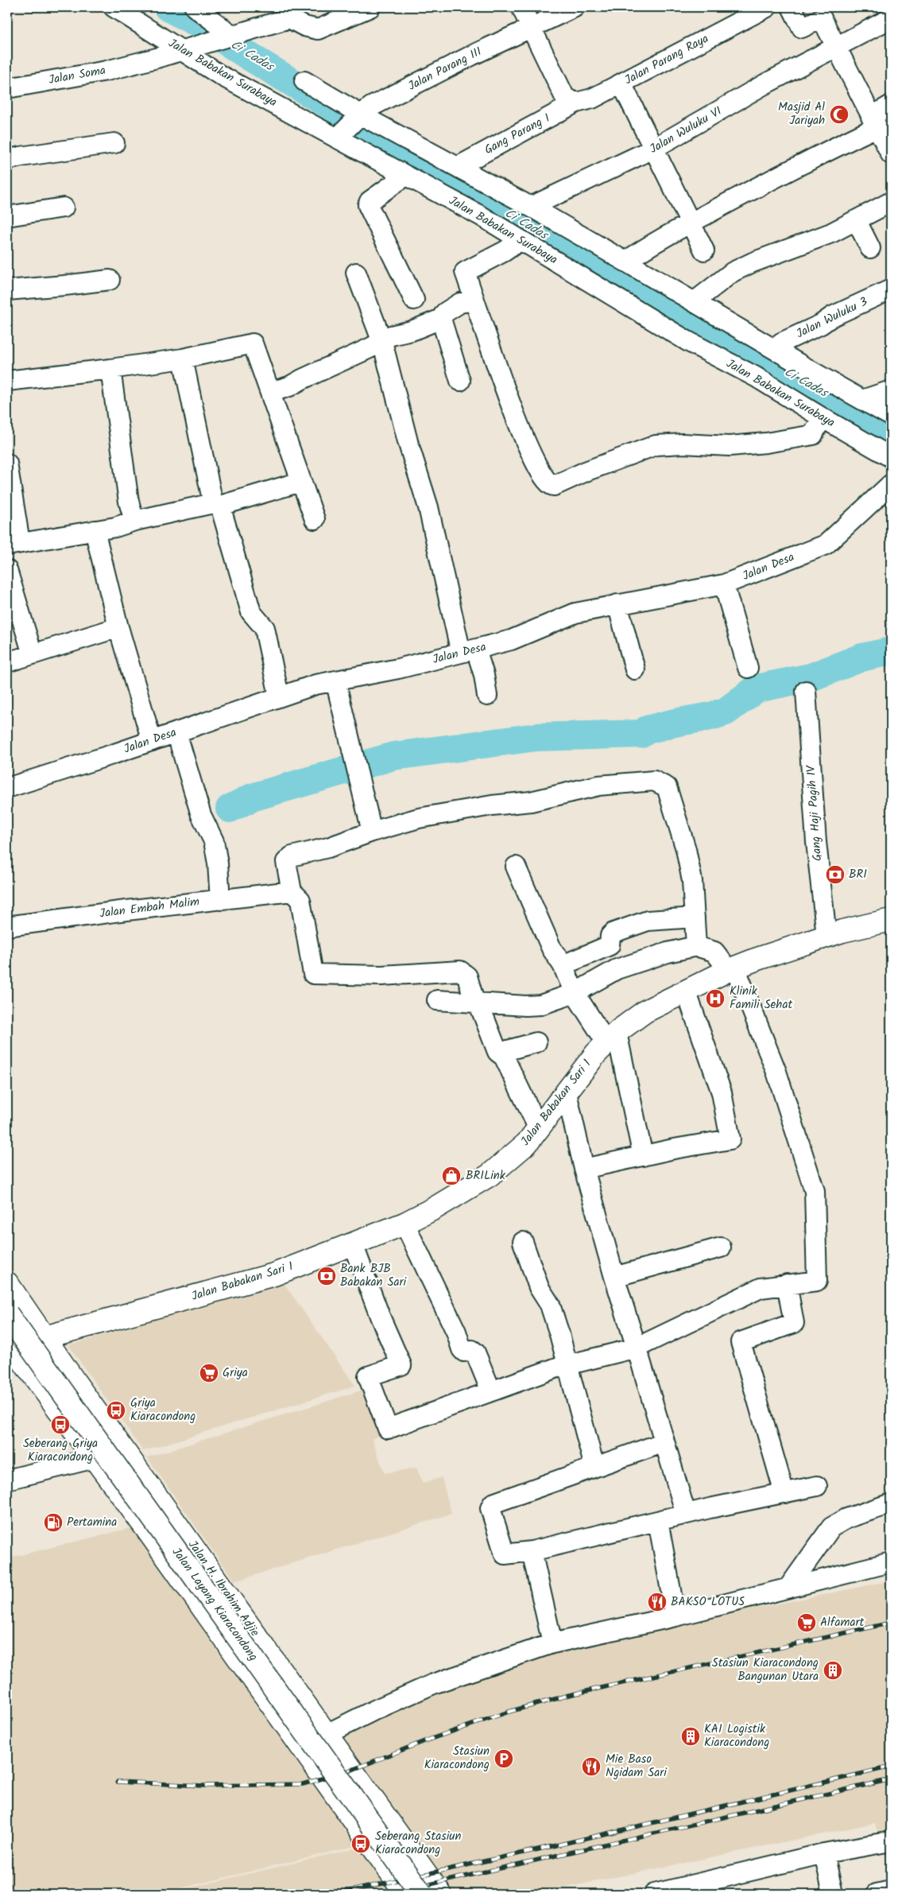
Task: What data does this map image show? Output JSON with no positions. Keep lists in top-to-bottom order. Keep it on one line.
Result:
{"streets":{"main road":["Jalan Babakan Sari 1","Jalan H. Ibrahim Adjie","Jalan Layang Kiaracondong"],"street":["Jalan Parang Raya","Jalan Parang III","Jalan Babakan Surabaya","Jalan Soma","Jalan Wuluku VI","Gang Parang I","Jalan Wuluku 3","Jalan Desa","Gang Haji Pagih IV","Jalan Embah Malim"]},"crossings":[["Jalan Parang Raya","Gang Parang I"],["Jalan Parang III","Jalan Babakan Surabaya"],["Jalan Babakan Surabaya","Jalan Soma"],["Gang Haji Pagih IV","Jalan Babakan Sari 1"],["Jalan Babakan Sari 1","Jalan H. Ibrahim Adjie"]],"water":["Ci Cadas"],"places":{"mosque":["Masjid Al Jariyah"],"bank":["BRI","Bank BJB Babakan Sari"],"hospital":["Klinik Famili Sehat"],"shop":["BRILink"],"supermarket":["Griya","Alfamart"],"bus stop":["Griya Kiaracondong","Seberang Griya Kiaracondong","Seberang Stasiun Kiaracondong"],"fuel station":["Pertamina"],"restaurant":["BAKSO LOTUS","Mie Baso Ngidam Sari"],"building":["Stasiun Kiaracondong Bangunan Utara","KAI Logistik Kiaracondong"],"parking":["Stasiun Kiaracondong"]}}
